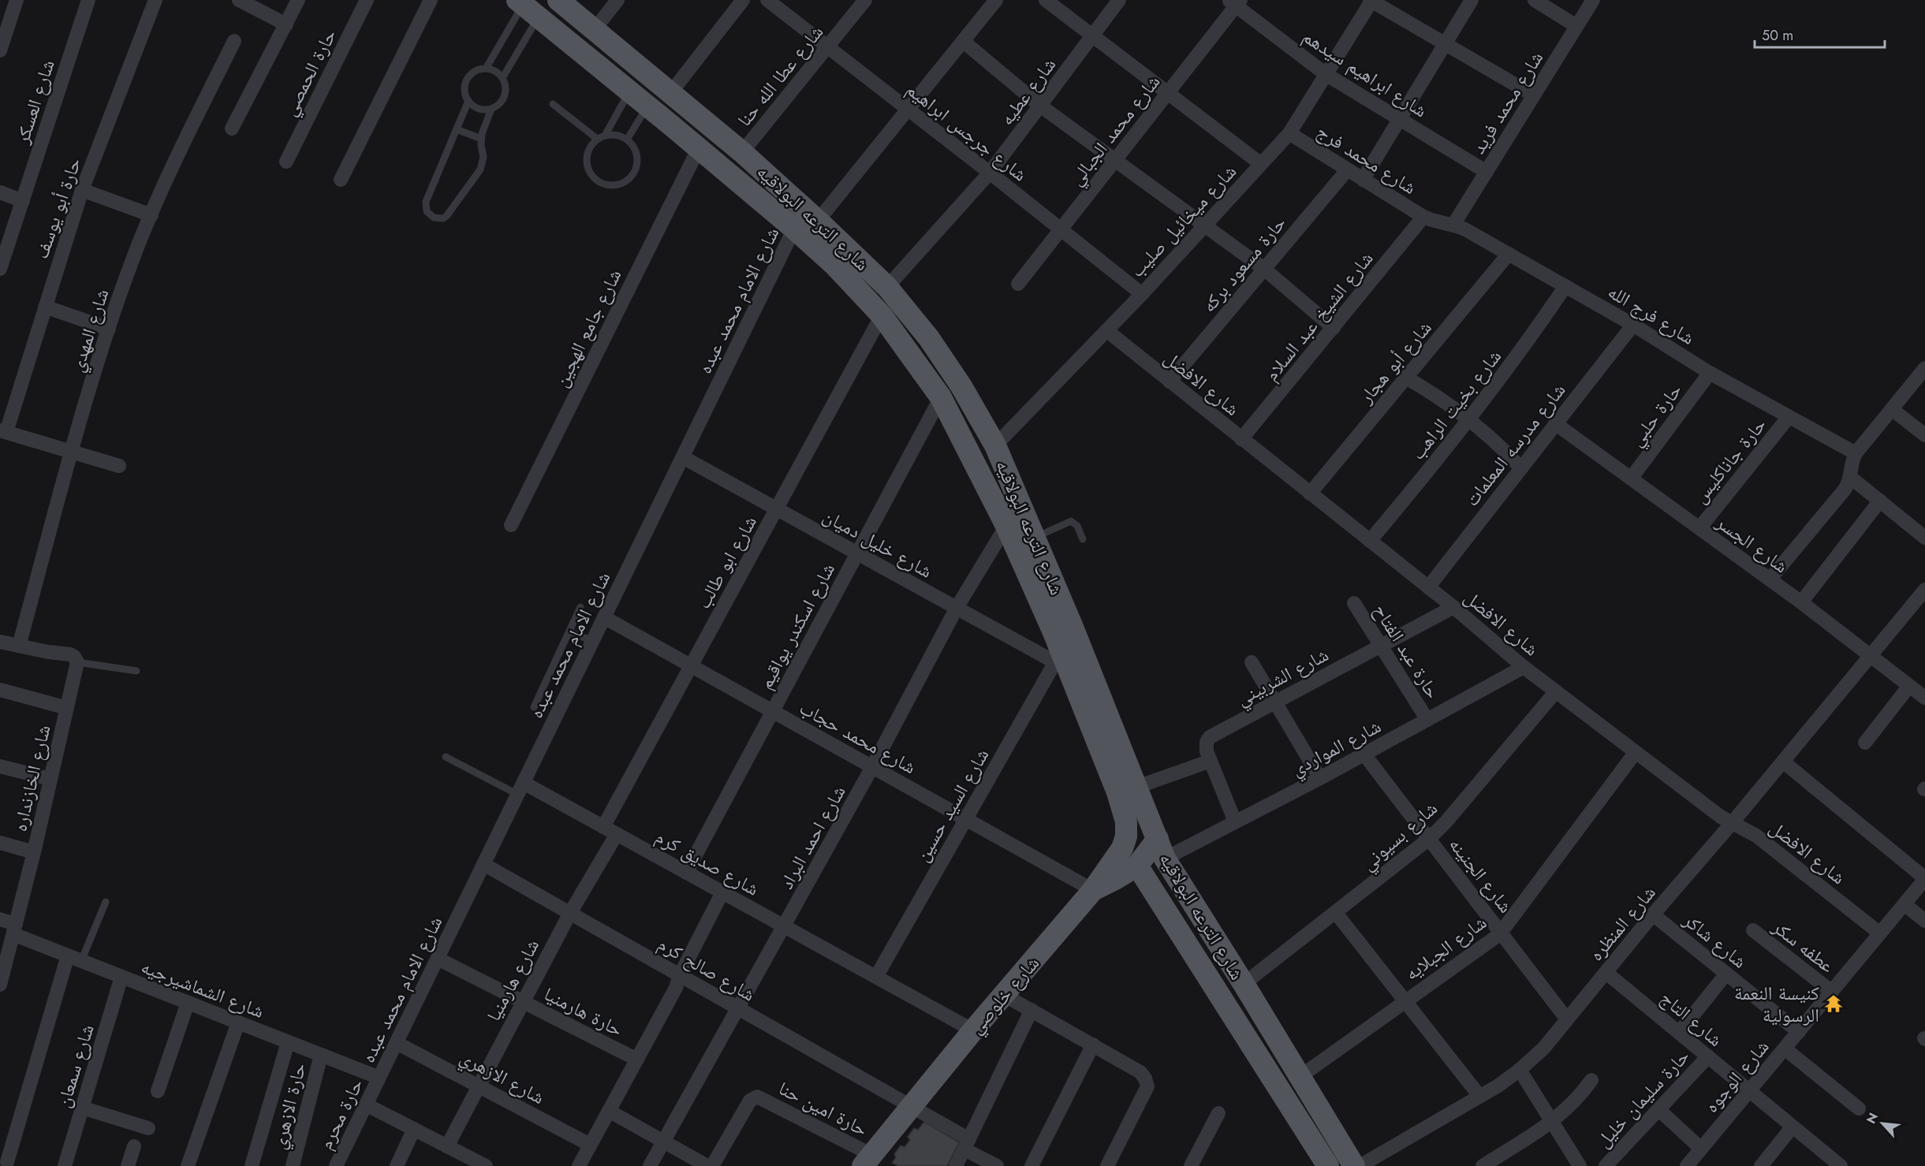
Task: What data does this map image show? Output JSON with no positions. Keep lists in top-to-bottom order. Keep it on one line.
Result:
{"streets":{"main road":["شارع الترعه البولاقيه","شارع خلوصي"],"street":["حارة الحمصي","شارع ابراهيم سيدهم","شارع عطا الله حنا","شارع عطيه","شارع العسكر","شارع محمد فريد","شارع محمد الجبالي","شارع جرجس ابراهيم","شارع محمد فرج","حارة أبو يوسف","شارع ميخائيل صليب","حارة مسعود بركه","شارع الامام محمد عبده","شارع فرج الله","شارع الشيخ عبد السلام","شارع جامع الهجين","شارع المهدي","شارع أبو هجار","شارع الافضل","شارع بخيت الراهب","حارة حلبي","شارع مدرسه المعلمات","حارة جاناكليس","شارع خليل دميان","شارع الجسر","شارع ابو طالب","شارع اسكندر يواقيم","حارة عبد الفتاح","شارع الشربيني","شارع محمد حجاب","شارع المواردي","شارع الخازنداره","شارع السيد حسين","شارع بسيوني","شارع احمد البراد","شارع صديق كرم","شارع الجنينه","شارع المنظره","شارع شاكر","عطفه سكر","شارع الجبلايه","شارع صالح كرم","شارع هارمنيا","شارع الشماشيرجيه","حارة هارمنيا","شارع التاج","شارع سمعان","شارع الوجوه","شارع الازهري","حارة سليمان خليل","حارة الازهري","حارة امين حنا","حارة محرم"]},"crossings":[["شارع ابراهيم سيدهم","شارع محمد فريد"],["شارع ابراهيم سيدهم","شارع محمد الجبالي"],["شارع ابراهيم سيدهم","شارع ميخائيل صليب"],["شارع عطا الله حنا","شارع جرجس ابراهيم"],["شارع عطا الله حنا","شارع الترعه البولاقيه"],["شارع عطيه","شارع جرجس ابراهيم"],["شارع عطيه","شارع الترعه البولاقيه"],["شارع محمد فريد","شارع فرج الله"],["شارع محمد الجبالي","شارع جرجس ابراهيم"],["شارع جرجس ابراهيم","شارع ميخائيل صليب"],["شارع محمد فرج","شارع ميخائيل صليب"],["شارع محمد فرج","حارة مسعود بركه"],["شارع محمد فرج","شارع فرج الله"],["شارع محمد فرج","شارع الشيخ عبد السلام"],["شارع الترعه البولاقيه","شارع ميخائيل صليب"],["شارع الترعه البولاقيه","شارع الامام محمد عبده"],["شارع الترعه البولاقيه","شارع جامع الهجين"],["شارع الترعه البولاقيه","شارع خليل دميان"],["شارع الترعه البولاقيه","شارع ابو طالب"],["شارع الترعه البولاقيه","شارع اسكندر يواقيم"],["شارع الترعه البولاقيه","شارع محمد حجاب"],["شارع الترعه البولاقيه","شارع المواردي"],["شارع الترعه البولاقيه","شارع السيد حسين"],["شارع الترعه البولاقيه","شارع بسيوني"],["شارع الترعه البولاقيه","شارع احمد البراد"],["شارع الترعه البولاقيه","شارع الجبلايه"],["شارع الترعه البولاقيه","شارع خلوصي"],["شارع ميخائيل صليب","شارع الافضل"],["حارة مسعود بركه","شارع الافضل"],["شارع الامام محمد عبده","شارع خليل دميان"],["شارع الامام محمد عبده","شارع محمد حجاب"],["شارع الامام محمد عبده","شارع صديق كرم"],["شارع الامام محمد عبده","شارع صالح كرم"],["شارع الامام محمد عبده","شارع الشماشيرجيه"],["شارع الامام محمد عبده","حارة هارمنيا"],["شارع الامام محمد عبده","شارع الازهري"],["شارع الامام محمد عبده","حارة محرم"],["شارع فرج الله","شارع الشيخ عبد السلام"],["شارع فرج الله","شارع أبو هجار"],["شارع فرج الله","شارع بخيت الراهب"],["شارع فرج الله","حارة حلبي"],["شارع فرج الله","شارع مدرسه المعلمات"],["شارع فرج الله","حارة جاناكليس"],["شارع الشيخ عبد السلام","شارع الافضل"],["شارع أبو هجار","شارع الافضل"],["شارع الافضل","شارع بخيت الراهب"],["شارع الافضل","شارع مدرسه المعلمات"],["شارع الافضل","شارع الشربيني"],["شارع الافضل","شارع المواردي"],["شارع الافضل","شارع بسيوني"],["شارع الافضل","شارع المنظره"],["شارع الافضل","شارع الجبلايه"],["شارع الافضل","شارع الوجوه"],["حارة حلبي","شارع الجسر"],["شارع مدرسه المعلمات","شارع الجسر"],["حارة جاناكليس","شارع الجسر"],["شارع خليل دميان","شارع ابو طالب"],["شارع خليل دميان","شارع اسكندر يواقيم"],["شارع خليل دميان","شارع السيد حسين"],["شارع خليل دميان","شارع احمد البراد"],["شارع الجسر","شارع المنظره"],["شارع ابو طالب","شارع محمد حجاب"],["شارع ابو طالب","شارع صديق كرم"],["شارع اسكندر يواقيم","شارع محمد حجاب"],["شارع اسكندر يواقيم","شارع صديق كرم"],["حارة عبد الفتاح","شارع الشربيني"],["حارة عبد الفتاح","شارع المواردي"],["شارع الشربيني","شارع المواردي"],["شارع محمد حجاب","شارع السيد حسين"],["شارع محمد حجاب","شارع احمد البراد"],["شارع محمد حجاب","شارع خلوصي"],["شارع المواردي","شارع الجنينه"],["شارع المواردي","شارع خلوصي"],["شارع الخازنداره","شارع الشماشيرجيه"],["شارع السيد حسين","شارع صديق كرم"],["شارع بسيوني","شارع الجنينه"],["شارع احمد البراد","شارع صديق كرم"],["شارع احمد البراد","شارع صالح كرم"],["شارع صديق كرم","شارع هارمنيا"],["شارع صديق كرم","شارع خلوصي"],["شارع الجنينه","شارع المنظره"],["شارع الجنينه","شارع الجبلايه"],["شارع المنظره","شارع شاكر"],["شارع المنظره","شارع التاج"],["شارع شاكر","شارع الوجوه"],["عطفه سكر","شارع الوجوه"],["شارع صالح كرم","شارع هارمنيا"],["شارع صالح كرم","شارع خلوصي"],["شارع هارمنيا","حارة هارمنيا"],["شارع هارمنيا","شارع الازهري"],["شارع الشماشيرجيه","شارع سمعان"],["شارع الشماشيرجيه","حارة الازهري"],["شارع الشماشيرجيه","حارة محرم"],["شارع خلوصي","حارة امين حنا"],["شارع التاج","شارع الوجوه"],["شارع التاج","حارة سليمان خليل"]],"places":{"temple":["كنيسة النعمة الرسولية"]},"scale_bar":"50 m","north":"top left"}
